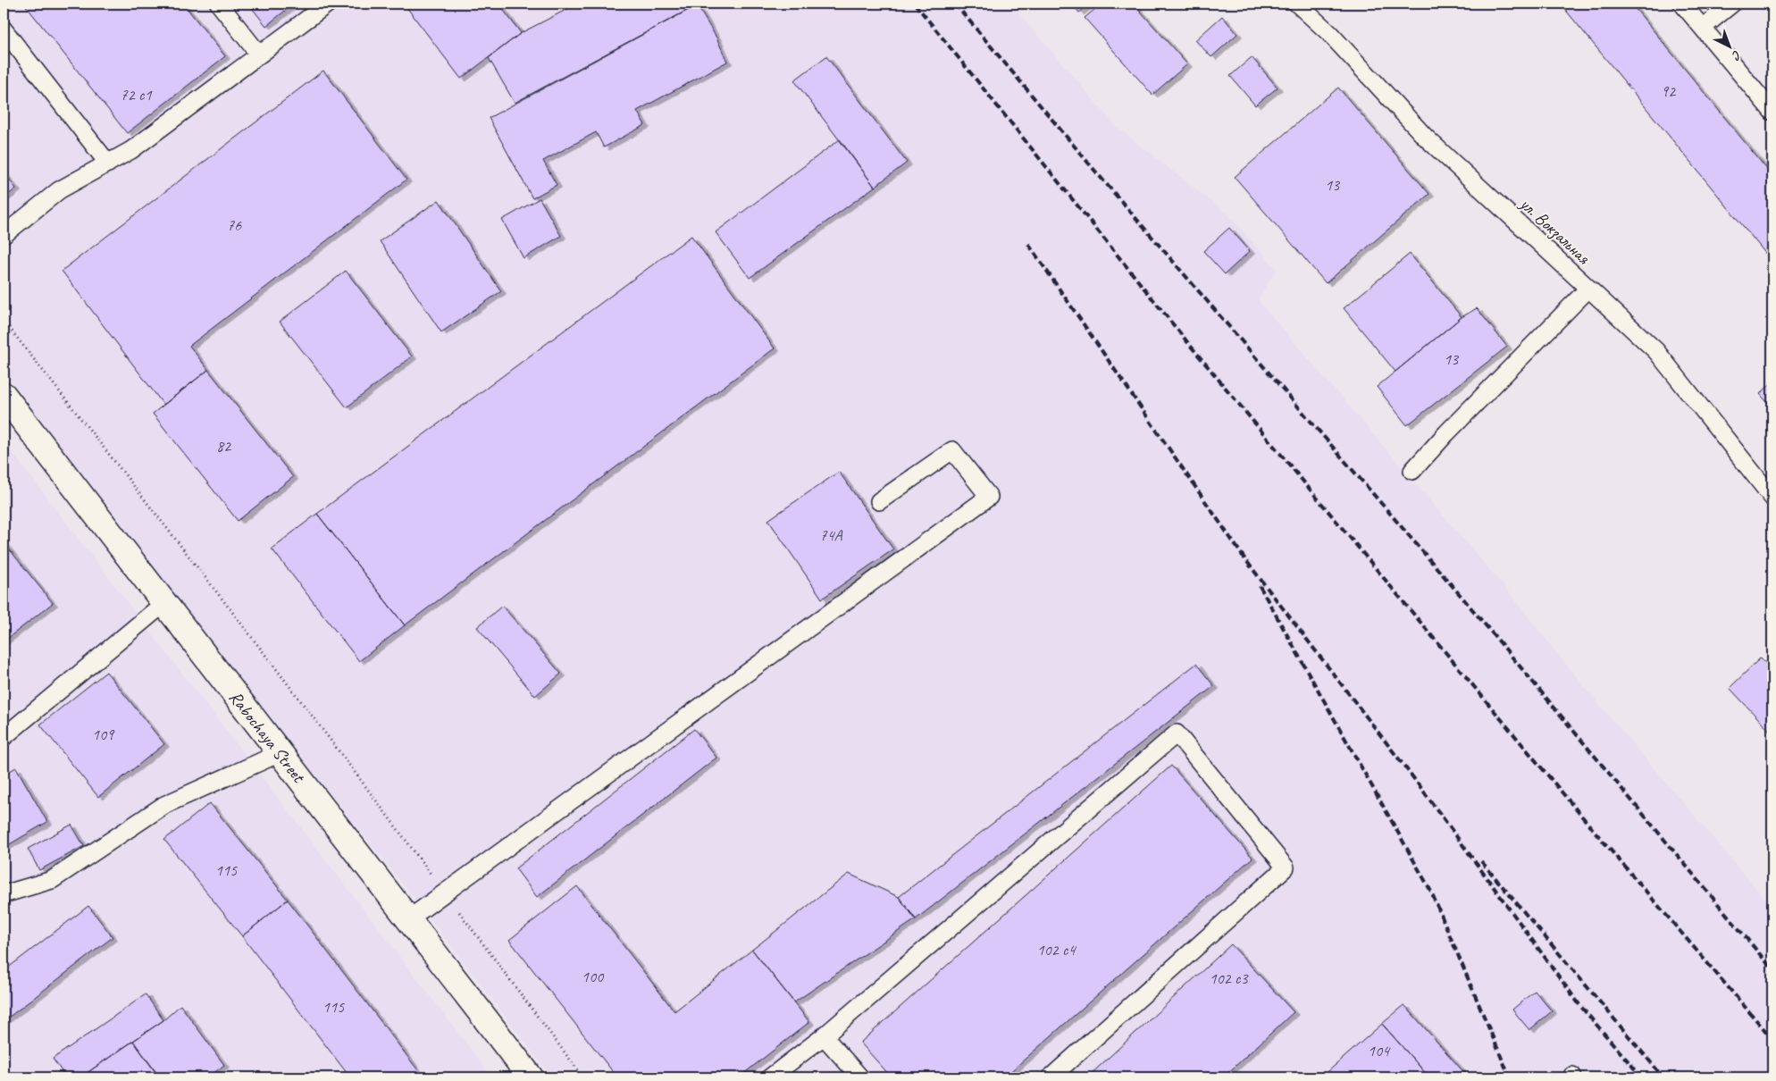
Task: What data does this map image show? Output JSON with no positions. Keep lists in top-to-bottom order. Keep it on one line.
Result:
{"streets":{"street":["Rabochaya Street"],"lane":["ул. Вокзальная"]},"house_numbers":["92","72 с1","13","76","13","82","74А","109","115","102 с4","100","102 с3","115","104"],"north":"bottom right"}
